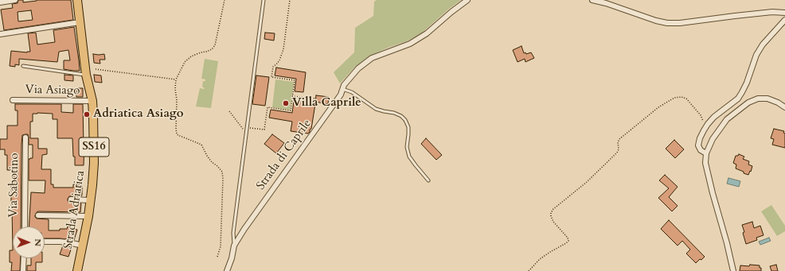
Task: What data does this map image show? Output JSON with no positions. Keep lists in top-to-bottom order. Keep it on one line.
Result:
{"streets":{"main road":["SS16","Strada Adriatica"],"street":["Via Asiago","Strada di Caprile","Via Sabotino"]},"crossings":[["Via Asiago","Strada Adriatica"]],"places":["Villa Caprile","Adriatica Asiago"],"north":"right"}
